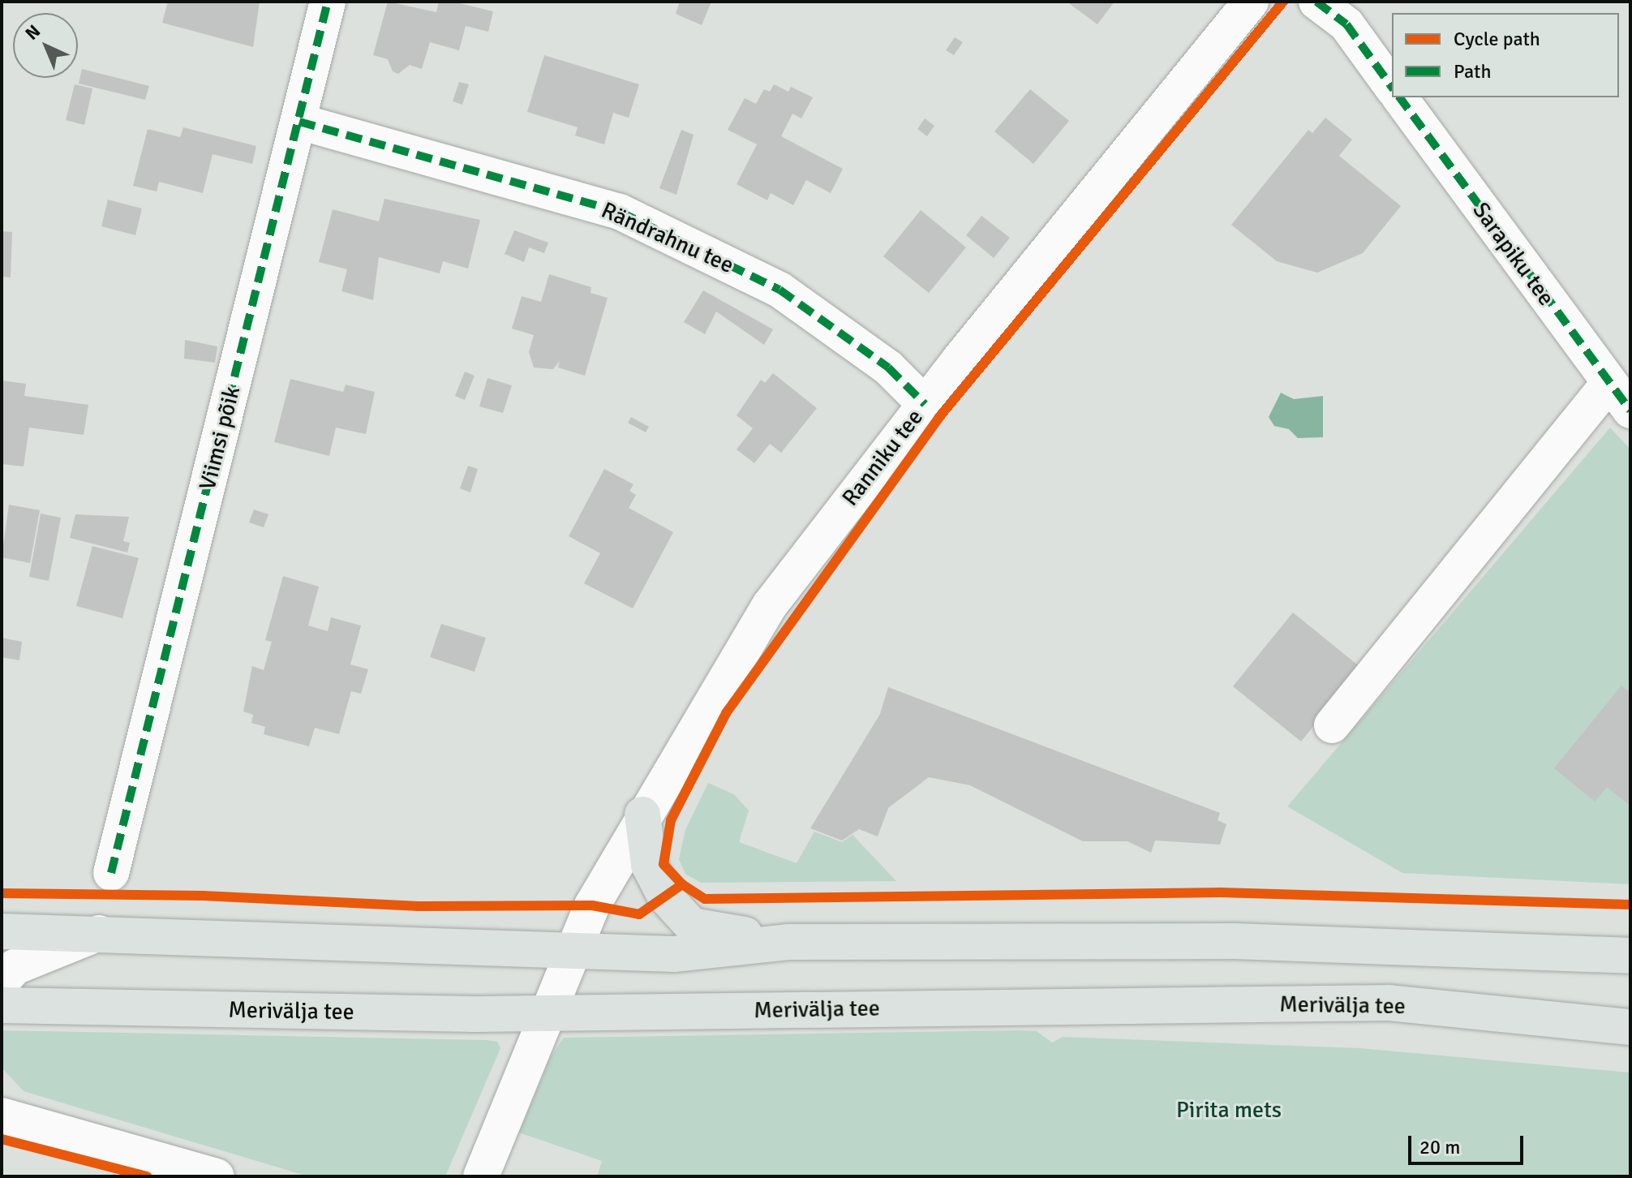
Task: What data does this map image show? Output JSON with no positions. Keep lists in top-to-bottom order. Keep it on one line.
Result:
{"streets":{"main road":["Merivälja tee"],"street":["Rändrahnu tee","Sarapiku tee","Viimsi põik","Ranniku tee"]},"crossings":[["Rändrahnu tee","Viimsi põik"],["Rändrahnu tee","Ranniku tee"],["Ranniku tee","Merivälja tee"]],"parks":["Pirita mets"],"legend":["Cycle path","Path"],"scale_bar":"20 m","north":"top left"}
